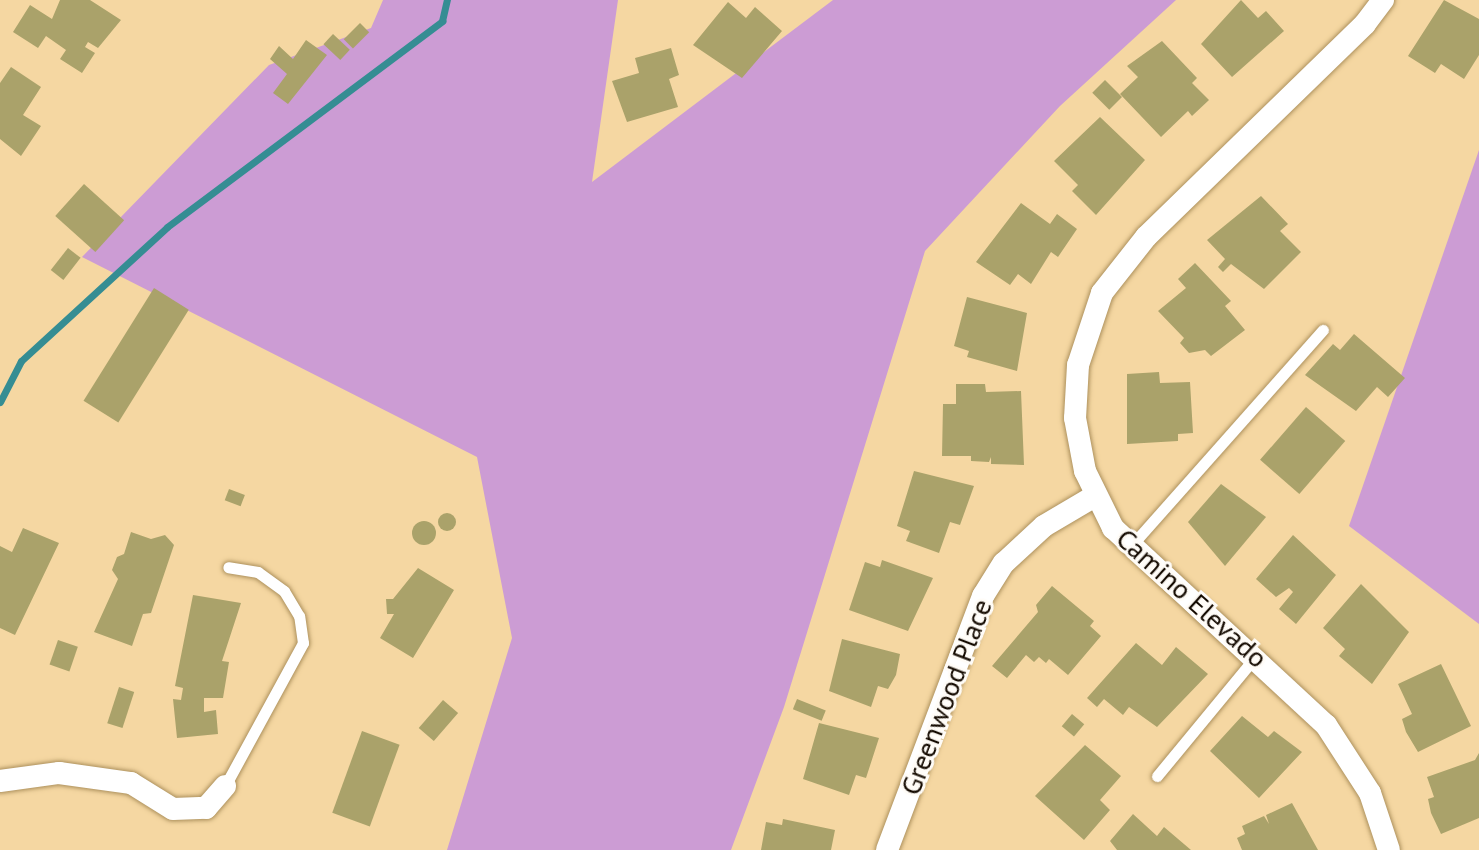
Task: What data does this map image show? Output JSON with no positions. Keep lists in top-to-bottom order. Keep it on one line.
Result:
{"streets":{"street":["Camino Elevado","Greenwood Place"]},"crossings":[["Camino Elevado","Greenwood Place"]]}
